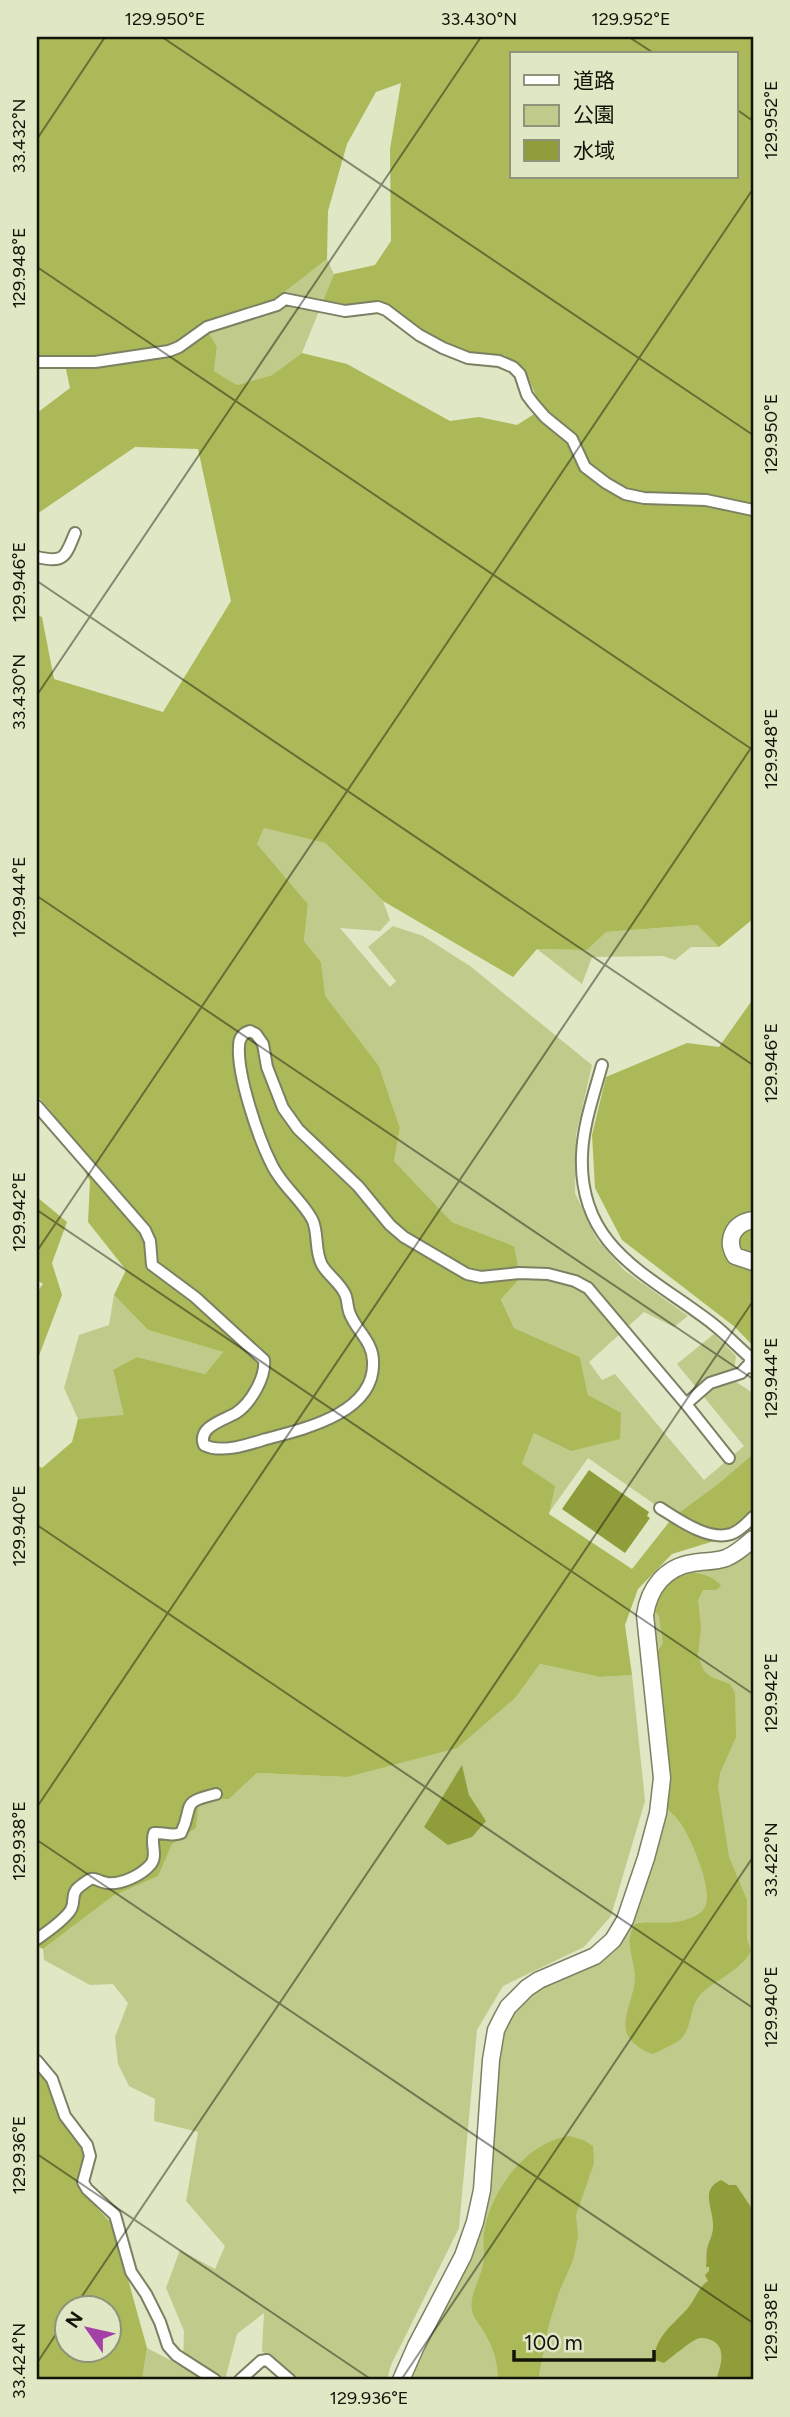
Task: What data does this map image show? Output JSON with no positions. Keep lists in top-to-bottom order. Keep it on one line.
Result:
{"legend":["道路","公園","水域"],"scale_bar":"100 m","north":"top left","coordinates":["129.950°E","33.430°N","129.952°E","33.432°N","129.948°E","129.946°E","129.944°E","129.942°E","129.940°E","129.938°E","33.422°N","129.936°E","33.424°N"]}
